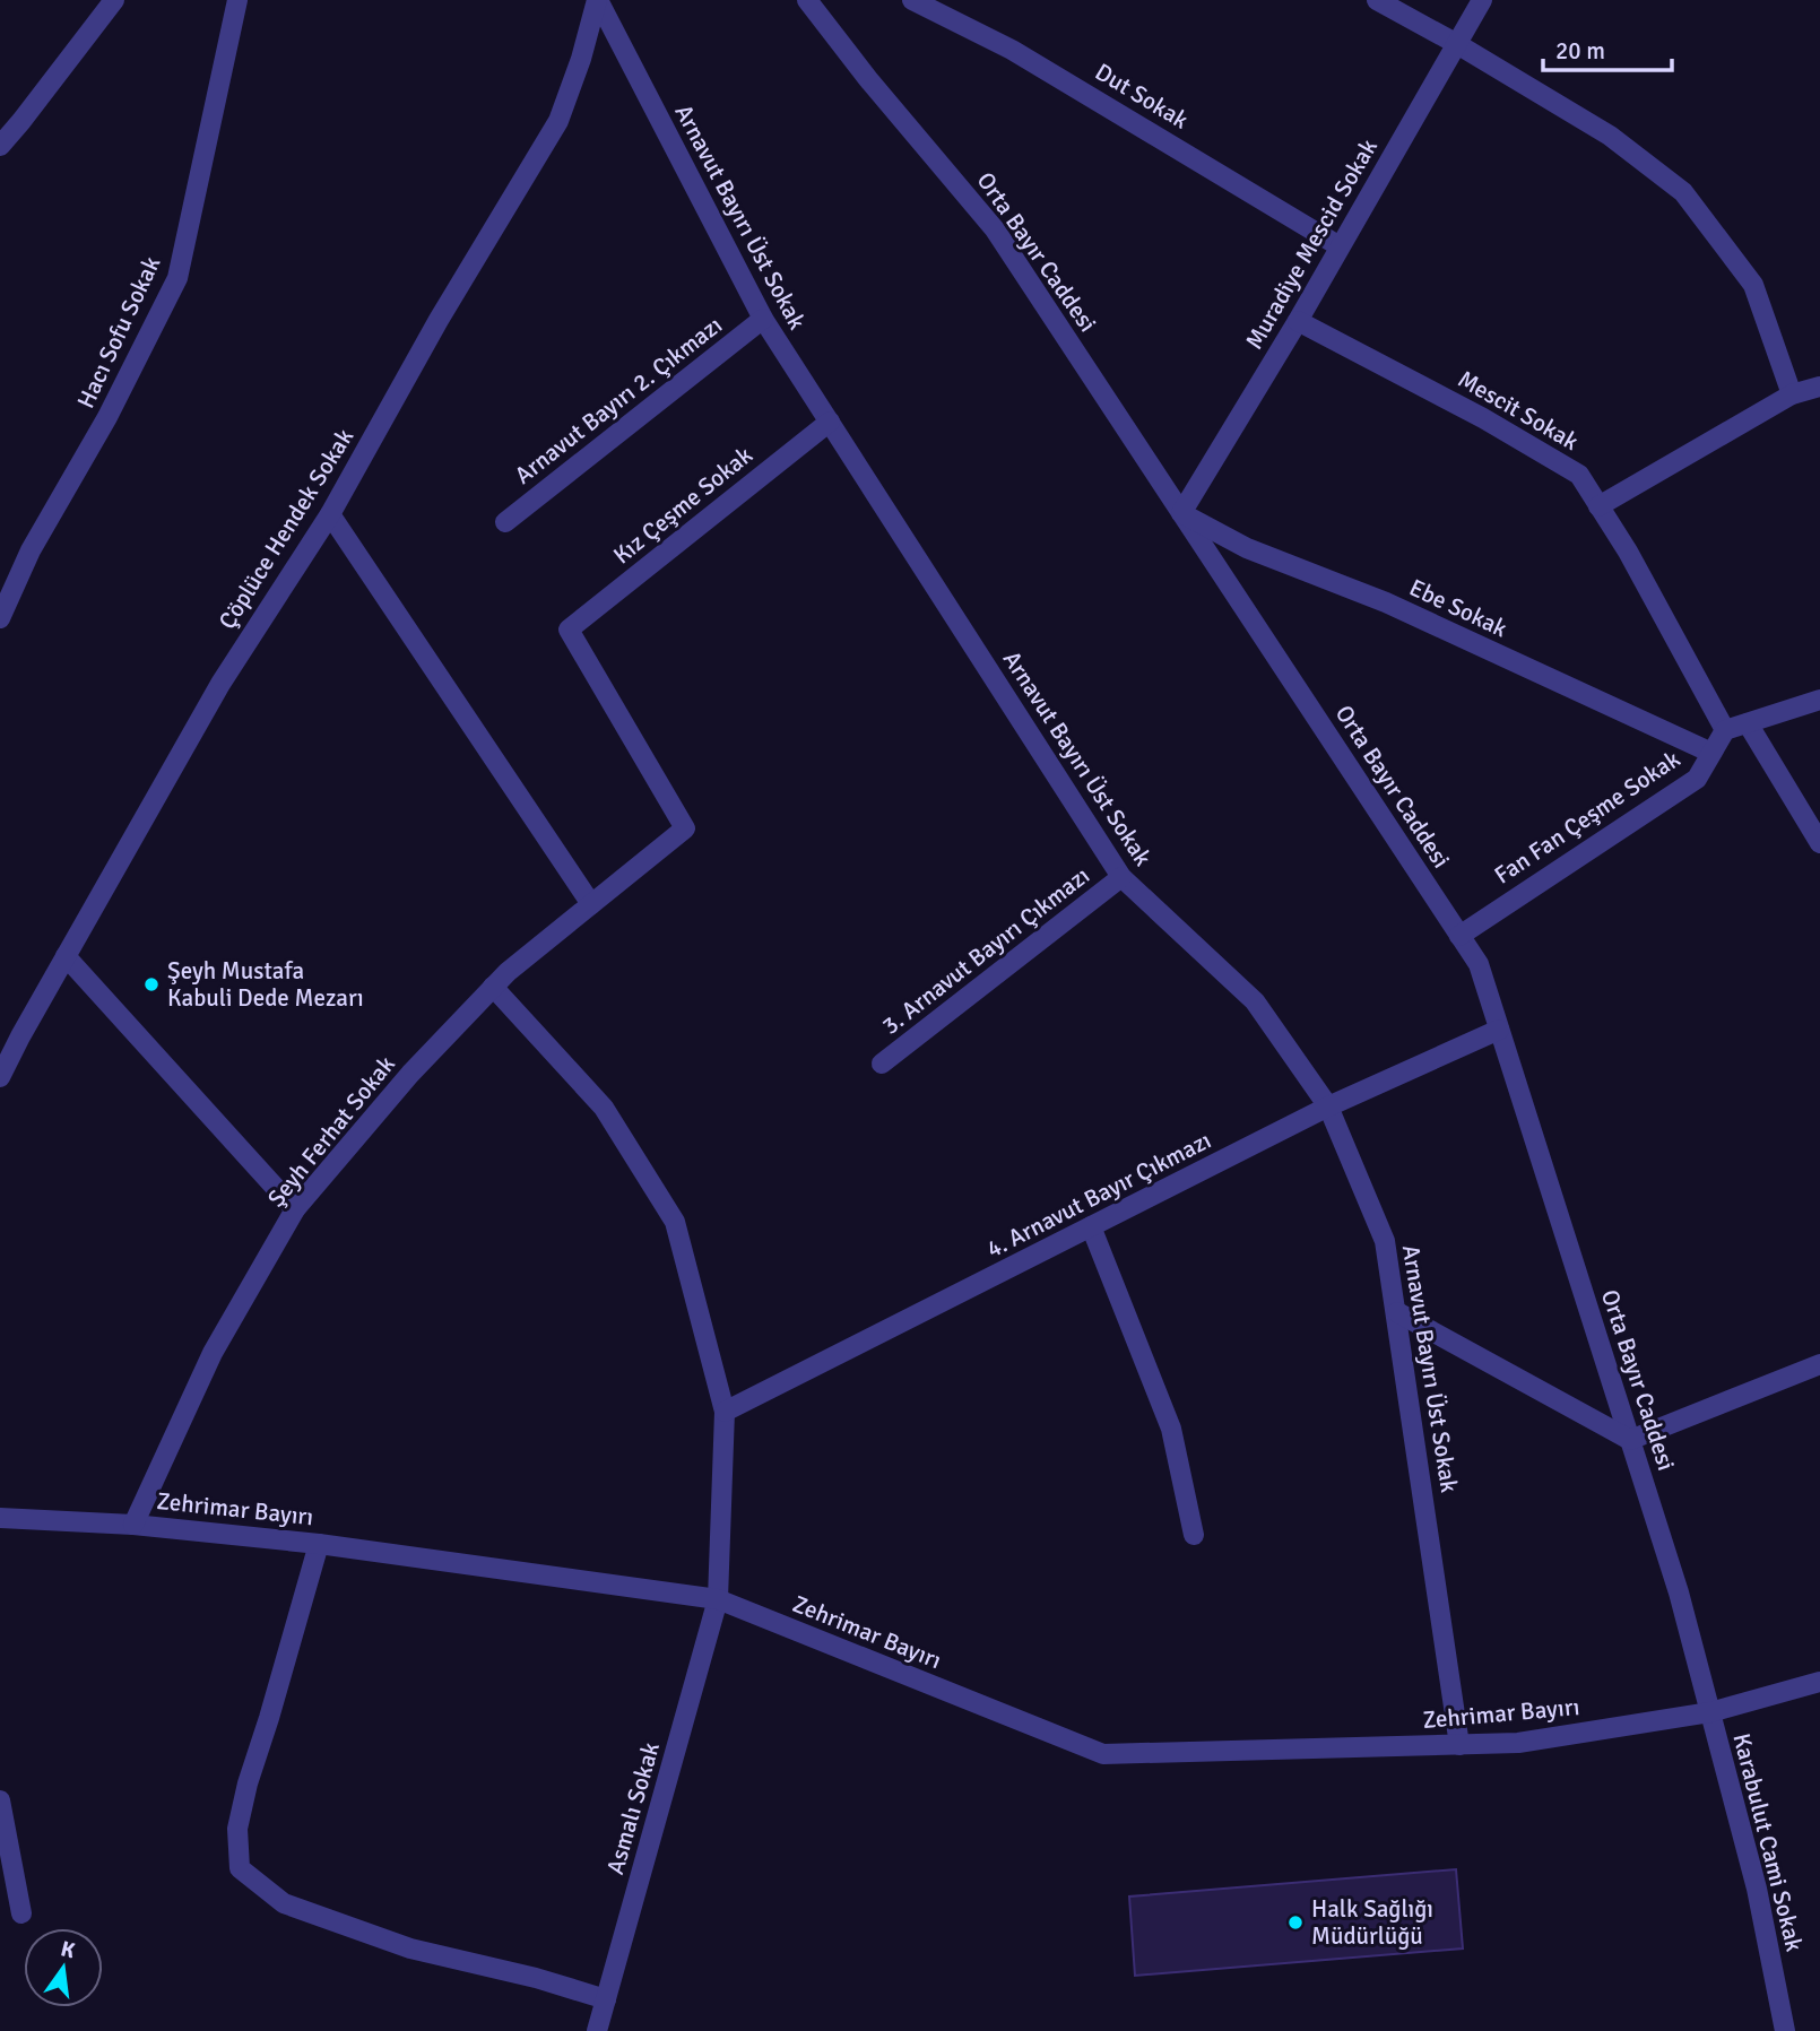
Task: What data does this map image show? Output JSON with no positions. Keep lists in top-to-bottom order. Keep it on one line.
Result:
{"streets":{"street":["Dut Sokak","Arnavut Bayırı Üst Sokak","Muradiye Mescid Sokak","Orta Bayır Caddesi","Hacı Sofu Sokak","Arnavut Bayırı 2. Çıkmazı","Mescit Sokak","Kız Çeşme Sokak","Çöplüce Hendek Sokak","Ebe Sokak","Fan Fan Çeşme Sokak","3. Arnavut Bayırı Çıkmazı","Şeyh Ferhat Sokak","4. Arnavut Bayır Çıkmazı","Zehrimar Bayırı","Asmalı Sokak","Karabulut Cami Sokak"]},"crossings":[["Dut Sokak","Muradiye Mescid Sokak"],["Arnavut Bayırı Üst Sokak","Arnavut Bayırı 2. Çıkmazı"],["Arnavut Bayırı Üst Sokak","Kız Çeşme Sokak"],["Arnavut Bayırı Üst Sokak","Çöplüce Hendek Sokak"],["Arnavut Bayırı Üst Sokak","3. Arnavut Bayırı Çıkmazı"],["Arnavut Bayırı Üst Sokak","4. Arnavut Bayır Çıkmazı"],["Arnavut Bayırı Üst Sokak","Zehrimar Bayırı"],["Muradiye Mescid Sokak","Orta Bayır Caddesi"],["Muradiye Mescid Sokak","Mescit Sokak"],["Muradiye Mescid Sokak","Ebe Sokak"],["Orta Bayır Caddesi","Ebe Sokak"],["Orta Bayır Caddesi","Fan Fan Çeşme Sokak"],["Orta Bayır Caddesi","4. Arnavut Bayır Çıkmazı"],["Orta Bayır Caddesi","Zehrimar Bayırı"],["Orta Bayır Caddesi","Karabulut Cami Sokak"],["Mescit Sokak","Fan Fan Çeşme Sokak"],["Kız Çeşme Sokak","Şeyh Ferhat Sokak"],["Ebe Sokak","Fan Fan Çeşme Sokak"],["Şeyh Ferhat Sokak","Zehrimar Bayırı"],["Şeyh Ferhat Sokak","Asmalı Sokak"],["4. Arnavut Bayır Çıkmazı","Asmalı Sokak"],["Zehrimar Bayırı","Asmalı Sokak"],["Zehrimar Bayırı","Karabulut Cami Sokak"]],"places":["Şeyh Mustafa Kabuli Dede Mezarı","Halk Sağlığı Müdürlüğü"],"scale_bar":"20 m","north":"top"}
